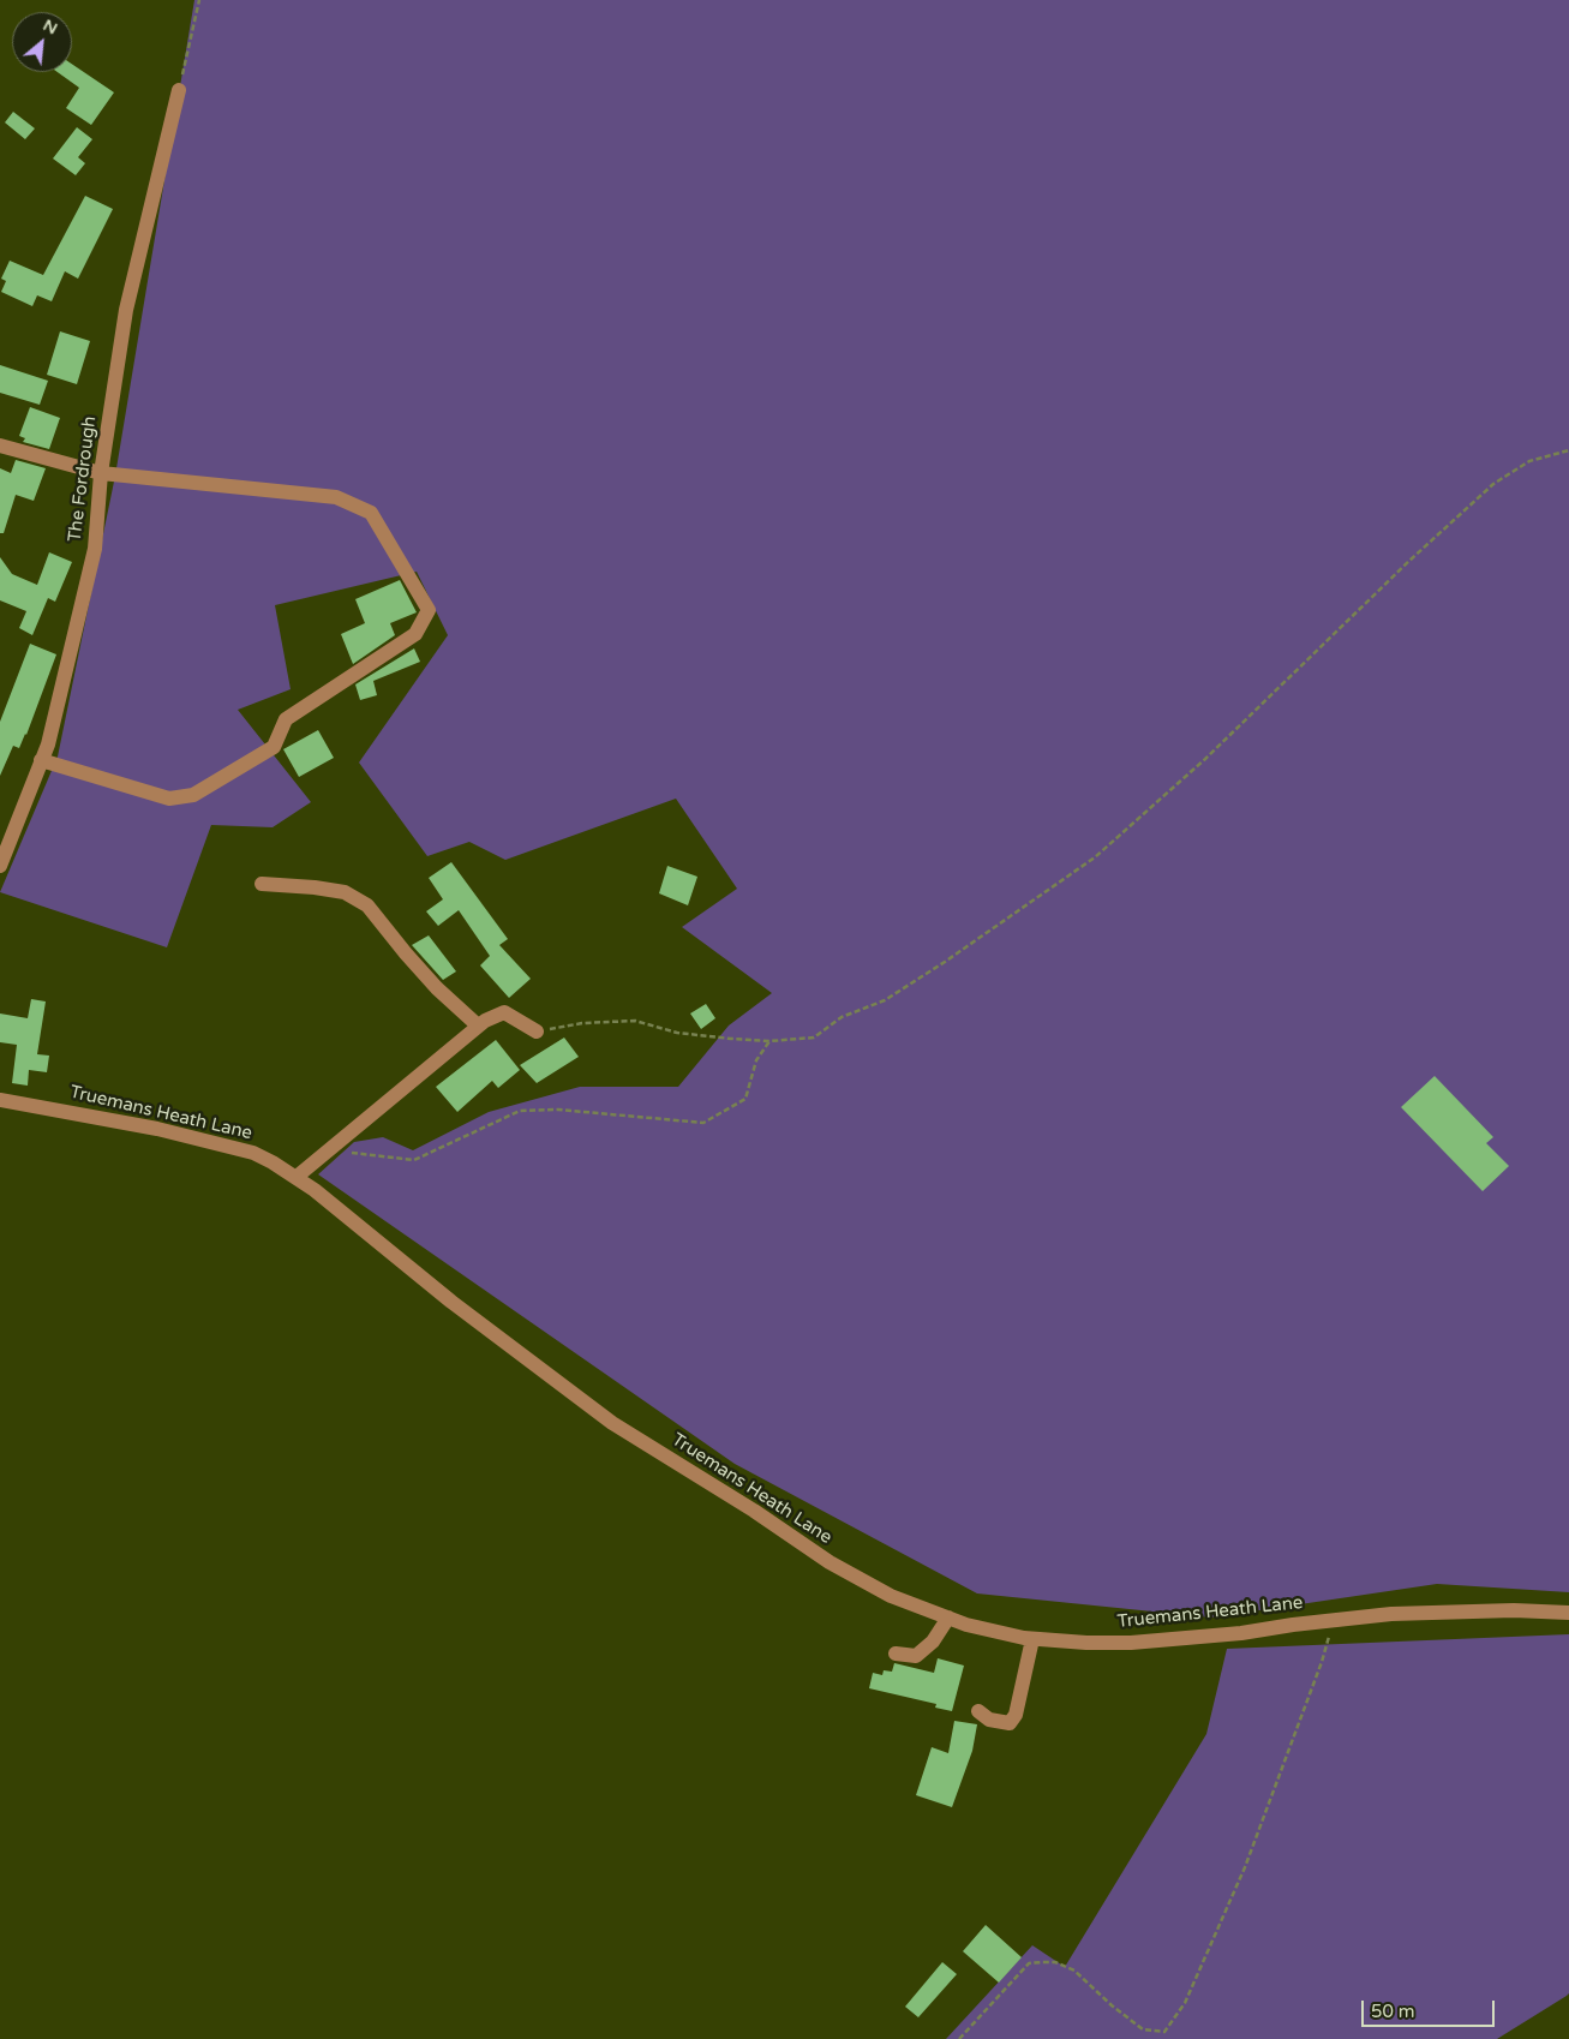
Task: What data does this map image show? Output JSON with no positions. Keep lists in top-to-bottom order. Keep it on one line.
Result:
{"streets":{"street":["The Fordrough","Truemans Heath Lane"]},"scale_bar":"50 m","north":"top right"}
